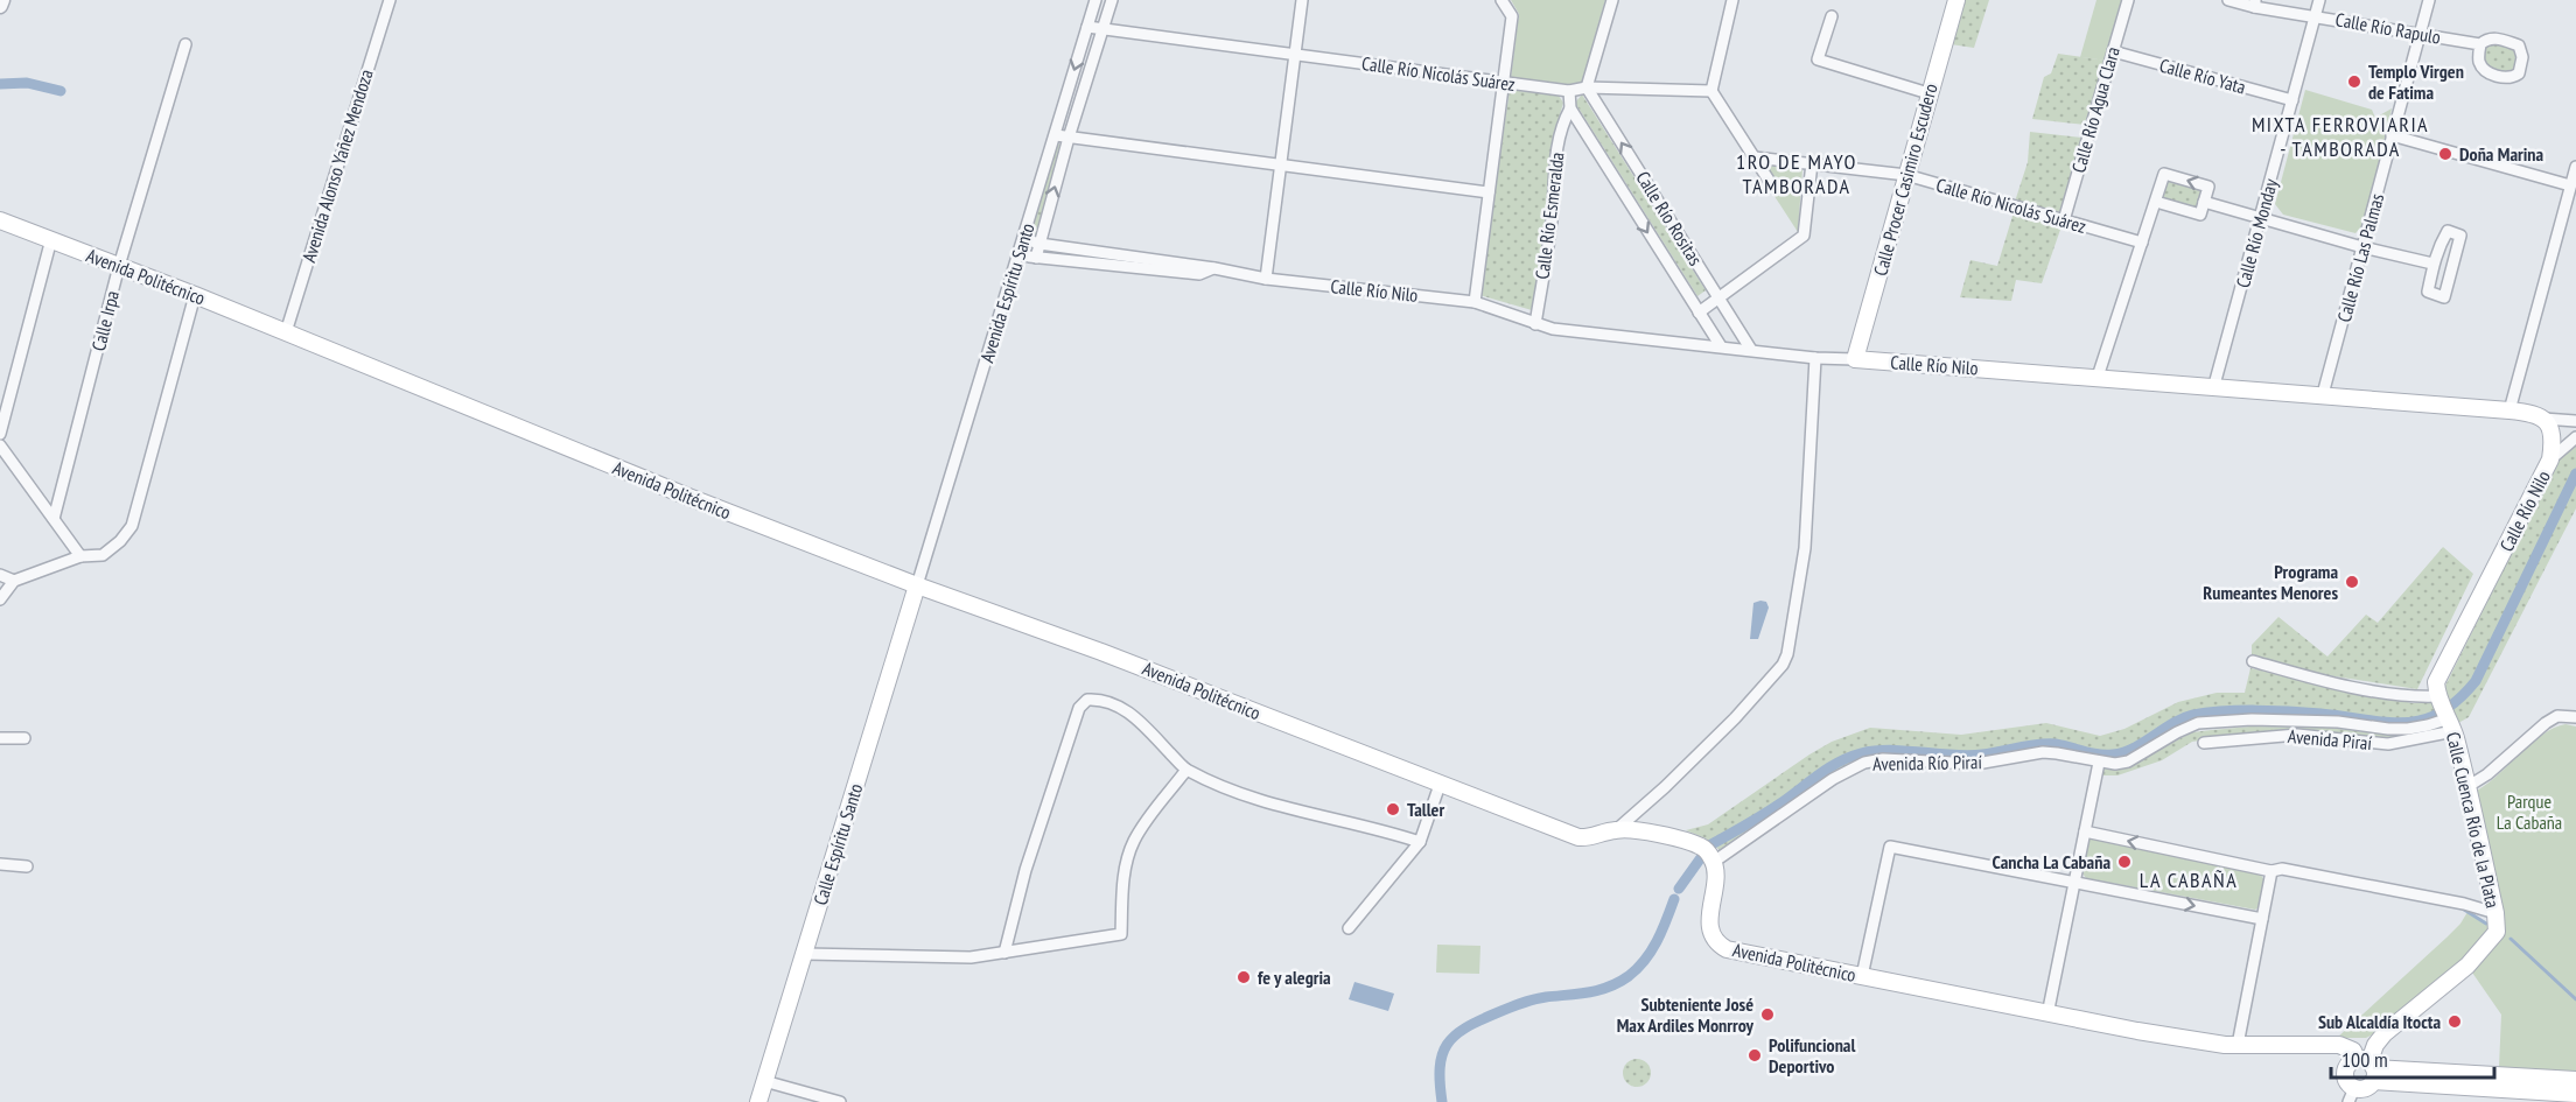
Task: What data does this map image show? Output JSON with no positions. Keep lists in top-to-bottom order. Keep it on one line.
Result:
{"streets":{"main road":["Calle Procer Casimiro Escudero","Avenida Politécnico","Calle Río Nilo","Calle Cuenca Río de la Plata","Calle Espíritu Santo"],"street":["Calle Río Rapulo","Calle Río Nicolás Suárez","Calle Río Yata","Calle Río Agua Clara","Avenida Alonso Yañez Mendoza","Calle Río Esmeralda","Calle Río Rositas","Calle Río Monday","Calle Río Las Palmas","Avenida Espíritu Santo","Calle Irpa","Avenida Piraí","Avenida Río Piraí"]},"crossings":[["Calle Río Rapulo","Calle Río Monday"],["Calle Río Rapulo","Calle Río Las Palmas"],["Calle Río Nicolás Suárez","Calle Río Agua Clara"],["Calle Río Nicolás Suárez","Calle Procer Casimiro Escudero"],["Calle Río Nicolás Suárez","Calle Río Rositas"],["Calle Río Nicolás Suárez","Avenida Espíritu Santo"],["Calle Río Yata","Calle Río Agua Clara"],["Calle Río Yata","Calle Río Monday"],["Avenida Alonso Yañez Mendoza","Avenida Politécnico"],["Calle Procer Casimiro Escudero","Calle Río Nilo"],["Calle Río Esmeralda","Calle Río Rositas"],["Calle Río Esmeralda","Calle Río Nilo"],["Calle Río Rositas","Calle Río Nilo"],["Calle Río Monday","Calle Río Nilo"],["Calle Río Las Palmas","Calle Río Nilo"],["Avenida Politécnico","Avenida Espíritu Santo"],["Avenida Politécnico","Calle Irpa"],["Avenida Politécnico","Avenida Río Piraí"],["Avenida Politécnico","Calle Cuenca Río de la Plata"],["Avenida Politécnico","Calle Espíritu Santo"],["Calle Río Nilo","Avenida Espíritu Santo"],["Calle Río Nilo","Avenida Piraí"],["Calle Río Nilo","Avenida Río Piraí"],["Calle Río Nilo","Calle Cuenca Río de la Plata"],["Avenida Espíritu Santo","Calle Espíritu Santo"],["Avenida Piraí","Avenida Río Piraí"],["Avenida Piraí","Calle Cuenca Río de la Plata"],["Avenida Río Piraí","Calle Cuenca Río de la Plata"]],"districts":["MIXTA FERROVIARIA - TAMBORADA","1RO DE MAYO TAMBORADA","LA CABAÑA"],"parks":["Parque La Cabaña"],"places":["Templo Virgen de Fatima","Doña Marina","Programa Rumeantes Menores","Taller","Cancha La Cabaña","fe y alegria","Subteniente José Max Ardiles Monrroy","Sub Alcaldía Itocta","Polifuncional Deportivo"],"scale_bar":"100 m"}
